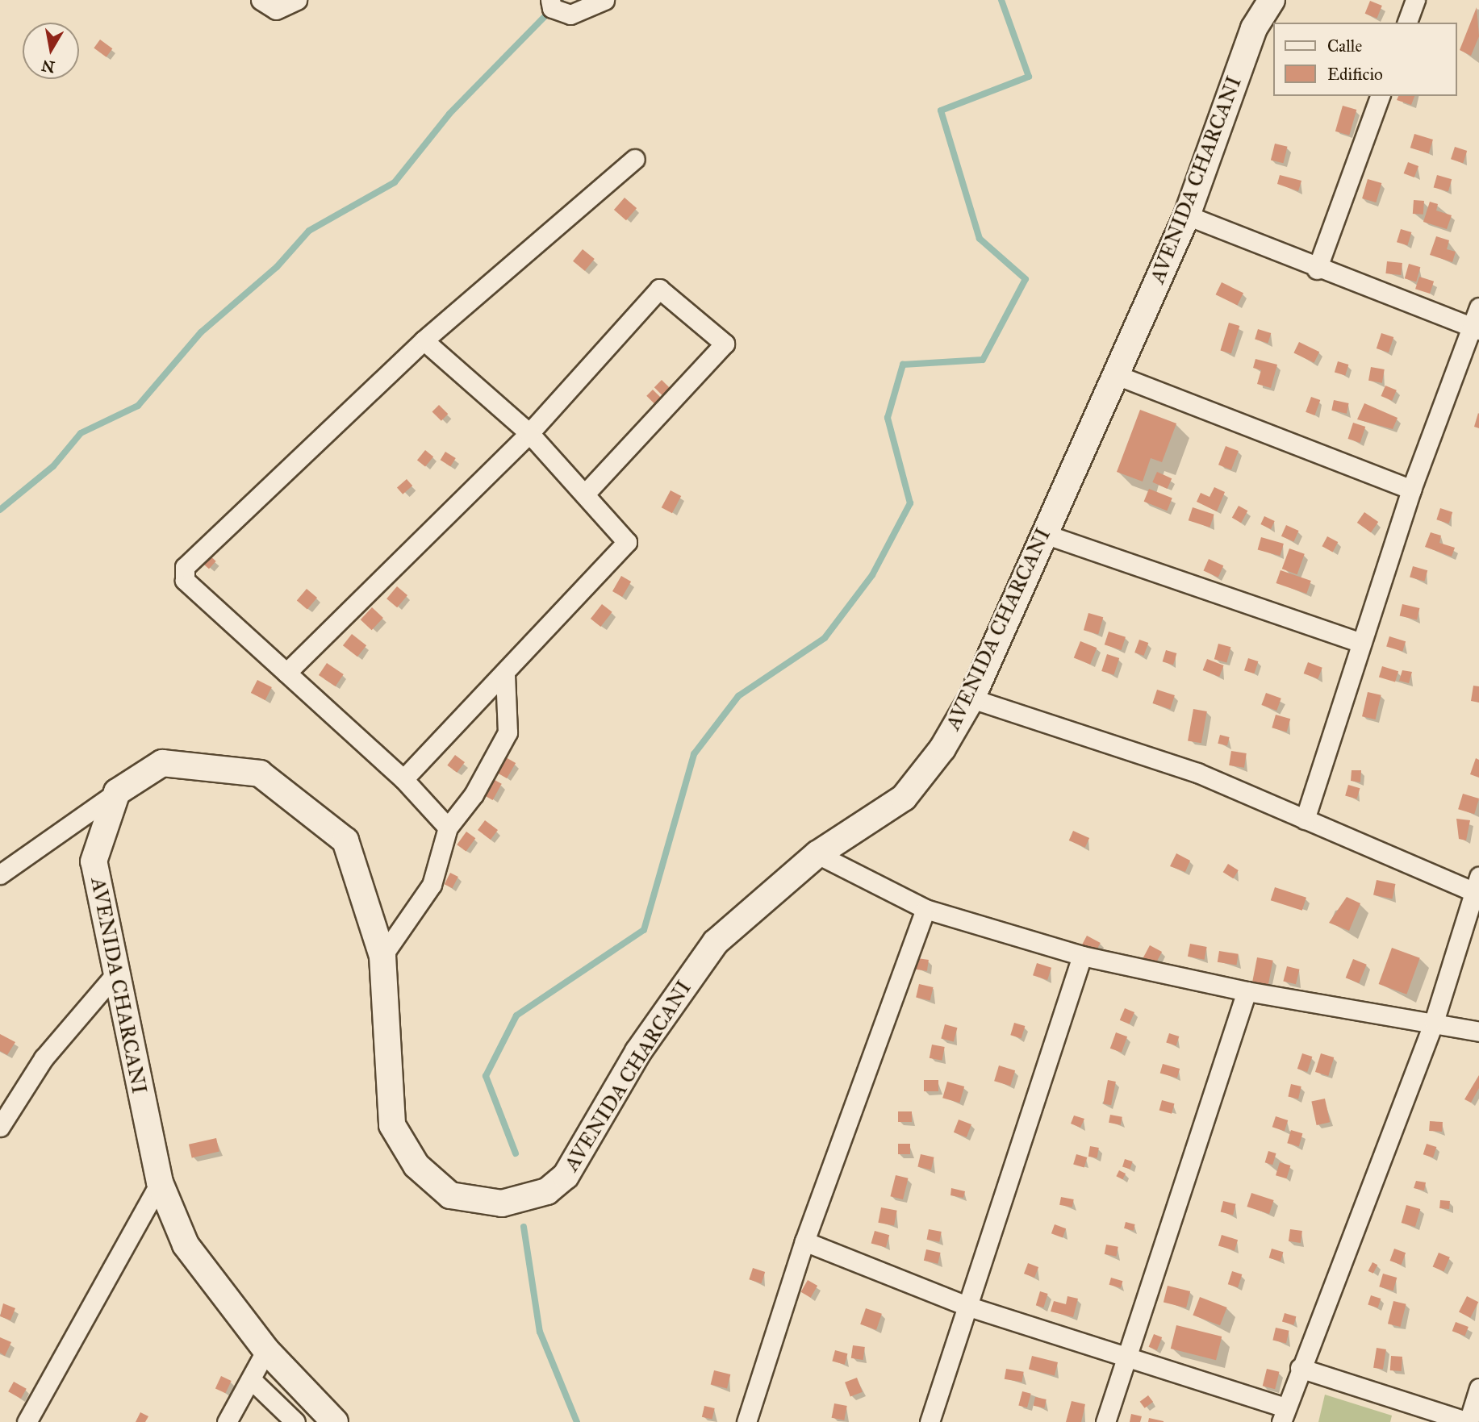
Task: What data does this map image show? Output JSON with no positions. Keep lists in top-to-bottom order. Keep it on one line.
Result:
{"streets":{"main road":["AVENIDA CHARCANI"]},"legend":["Calle","Edificio"],"north":"bottom"}
